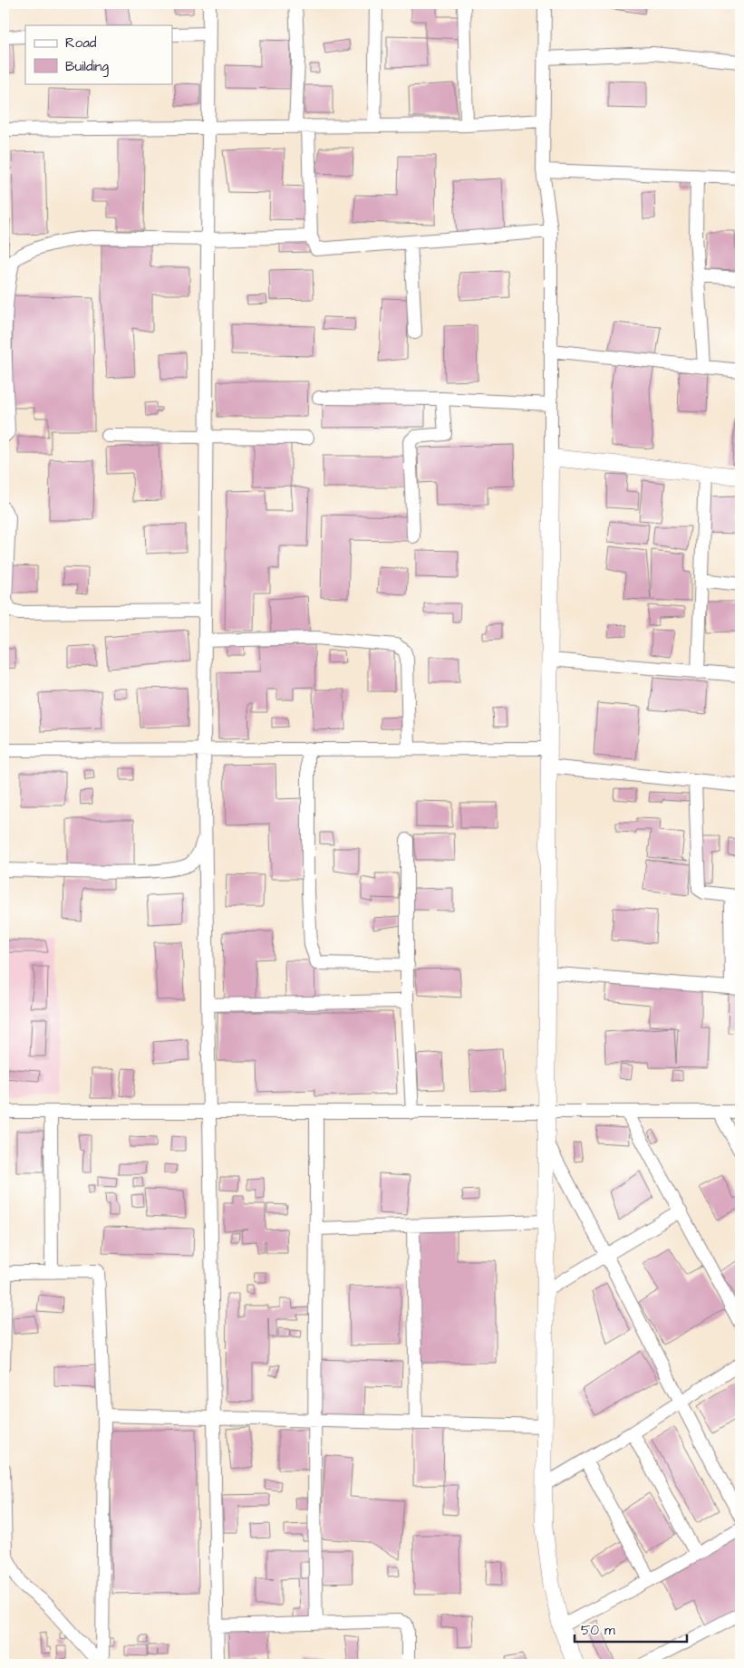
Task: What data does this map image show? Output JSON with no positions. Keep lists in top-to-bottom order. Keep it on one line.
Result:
{"legend":["Road","Building"],"scale_bar":"50 m"}
